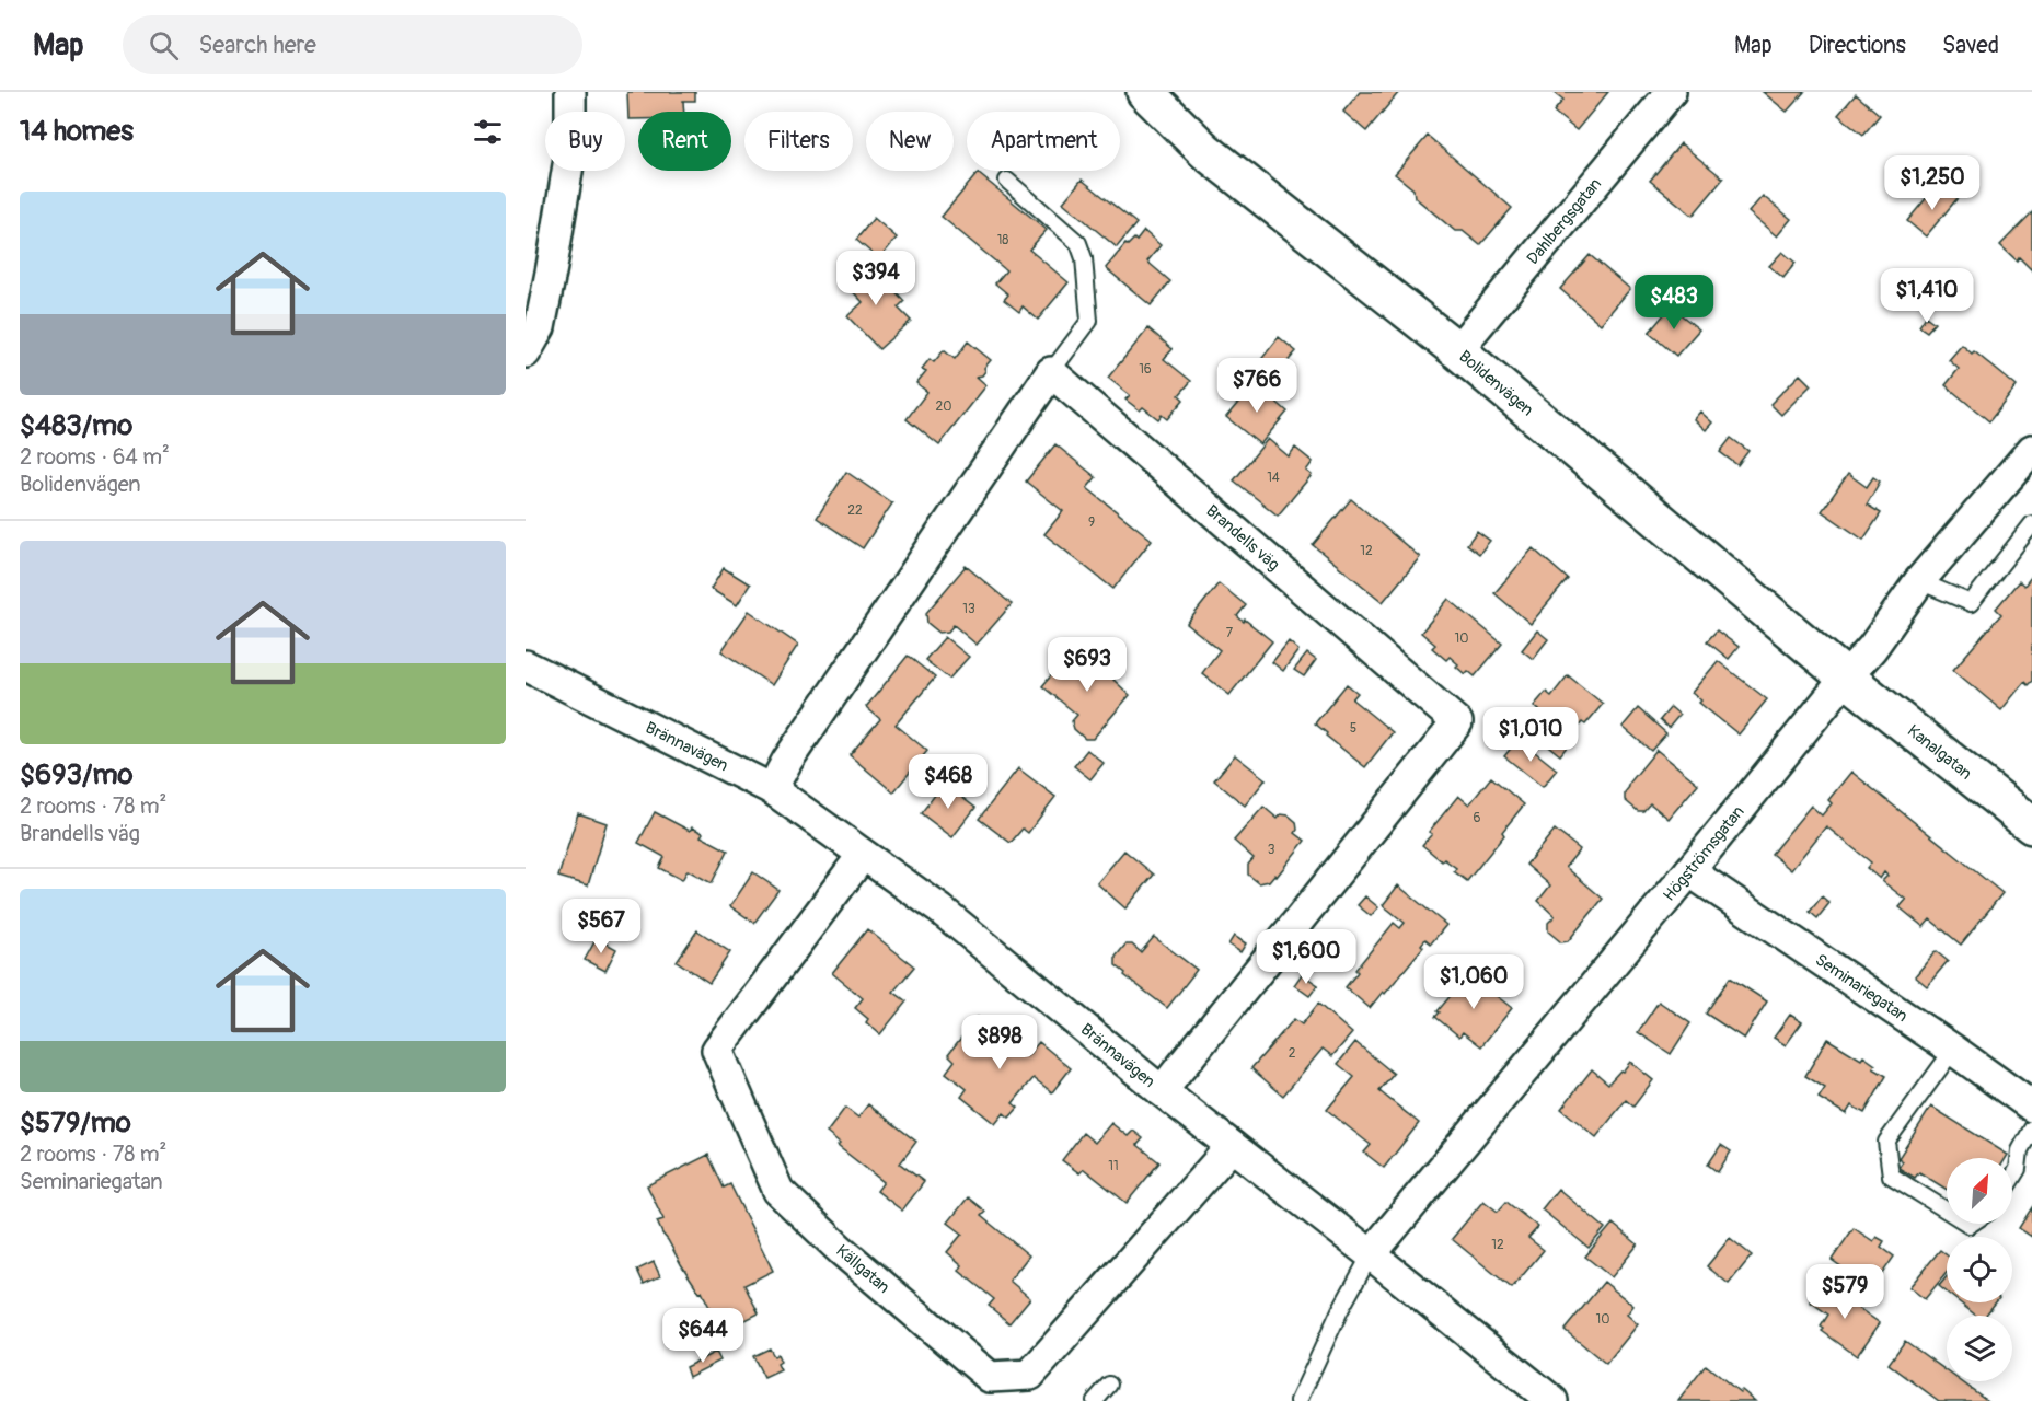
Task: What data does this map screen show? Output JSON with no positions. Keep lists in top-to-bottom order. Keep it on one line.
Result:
{"streets":{"main road":["Bolidenvägen","Kanalgatan"],"street":["Dahlbergsgatan","Brandells väg","Brännavägen","Högströmsgatan","Seminariegatan","Källgatan"]},"crossings":[["Dahlbergsgatan","Bolidenvägen"],["Bolidenvägen","Kanalgatan"],["Bolidenvägen","Högströmsgatan"],["Brandells väg","Brännavägen"],["Brännavägen","Högströmsgatan"],["Brännavägen","Källgatan"],["Kanalgatan","Högströmsgatan"],["Högströmsgatan","Seminariegatan"]],"house_numbers":["18","16","20","14","22","9","12","13","7","10","5","6","3","2","11","12","10"],"north":"top right","page":{"header":"Map","search":"Search here","nav":["Map","Directions","Saved"],"heading":"14 homes","chip":["Buy","Rent","Filters","New","Apartment"],"price":["$1,250","$394","$1,410","$483","$766","$693","$1,010","$468","$567","$1,600","$1,060","$898","$579","$644"],"list":[{"name":"$483/mo","note":"2 rooms · 64 m² · Bolidenvägen"},{"name":"$693/mo","note":"2 rooms · 78 m² · Brandells väg"},{"name":"$579/mo","note":"2 rooms · 78 m² · Seminariegatan"}]}}
